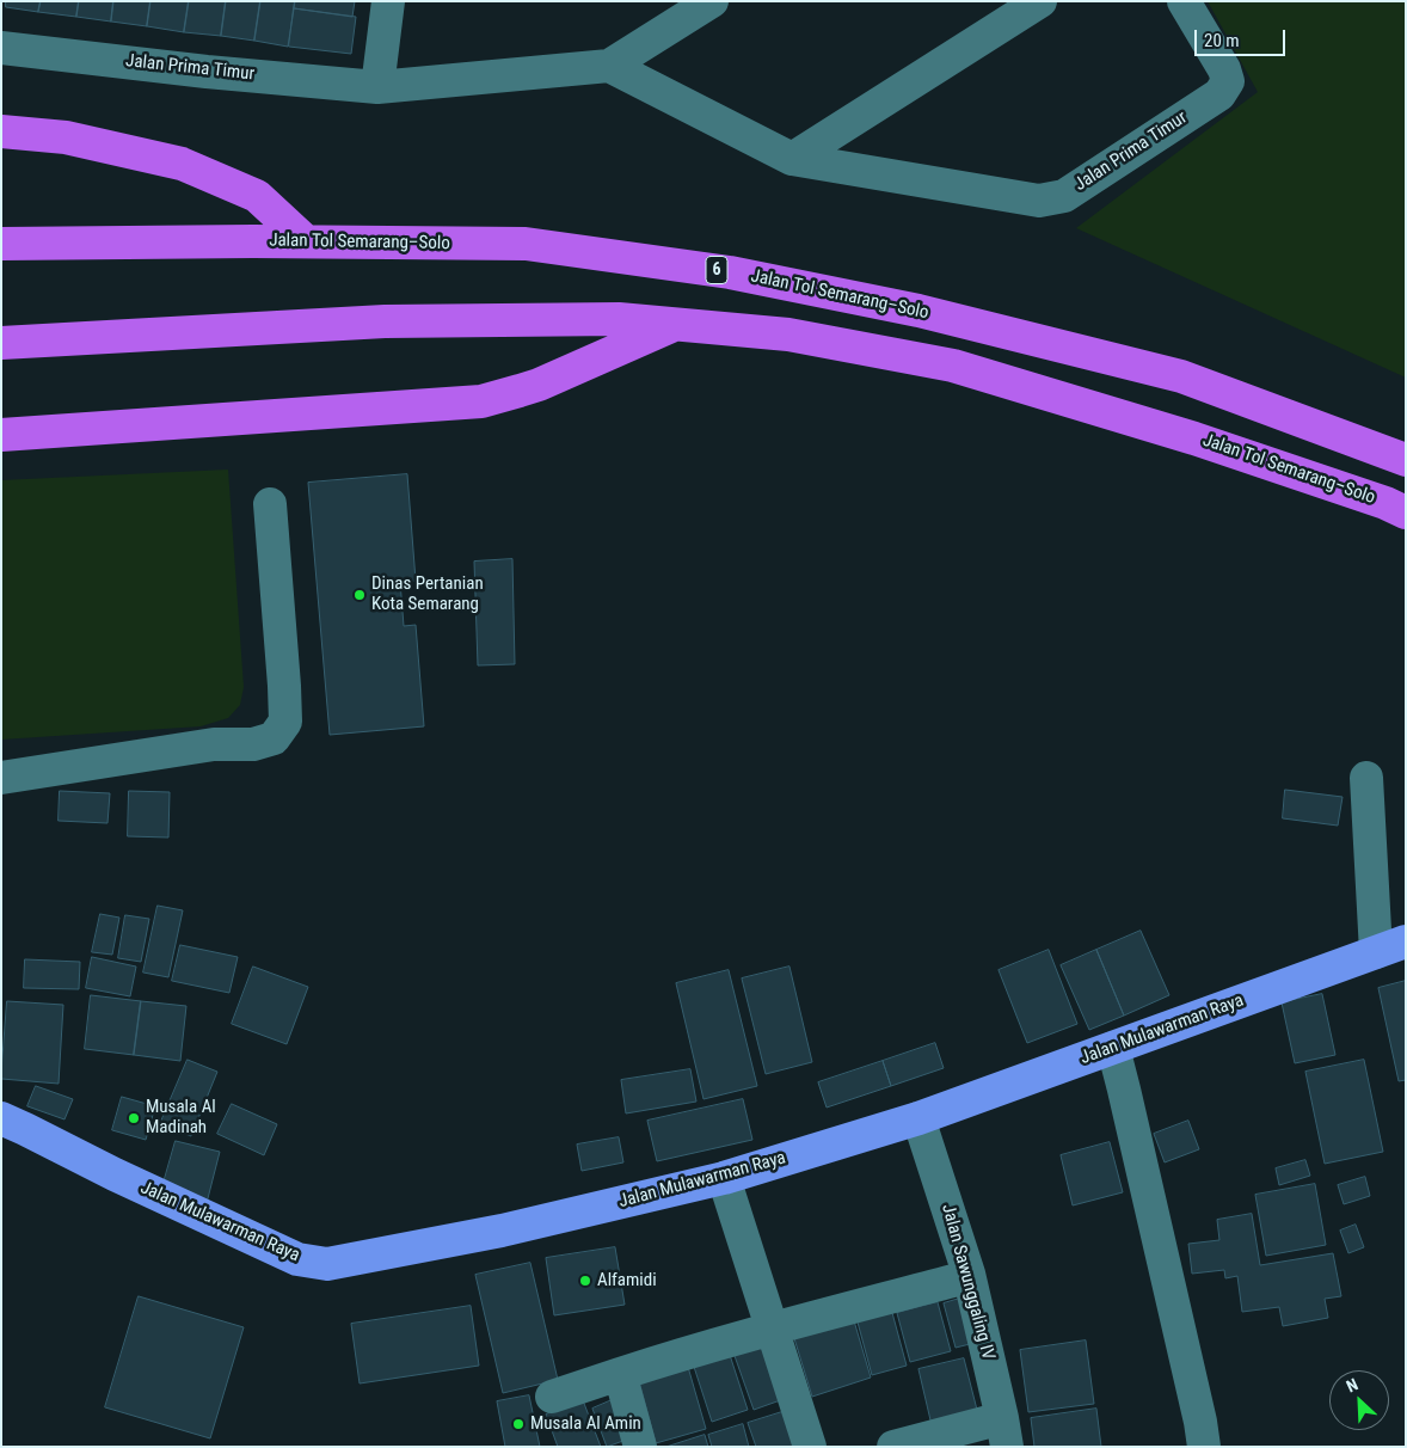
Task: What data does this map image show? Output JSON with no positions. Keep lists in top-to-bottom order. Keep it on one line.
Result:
{"streets":{"highway":["Jalan Tol Semarang–Solo","6"],"main road":["Jalan Mulawarman Raya"],"street":["Jalan Prima Timur","Jalan Sawunggaling IV"]},"crossings":[["Jalan Mulawarman Raya","Jalan Sawunggaling IV"]],"places":["Dinas Pertanian Kota Semarang","Musala Al Madinah","Alfamidi","Musala Al Amin"],"scale_bar":"20 m","north":"top left"}
